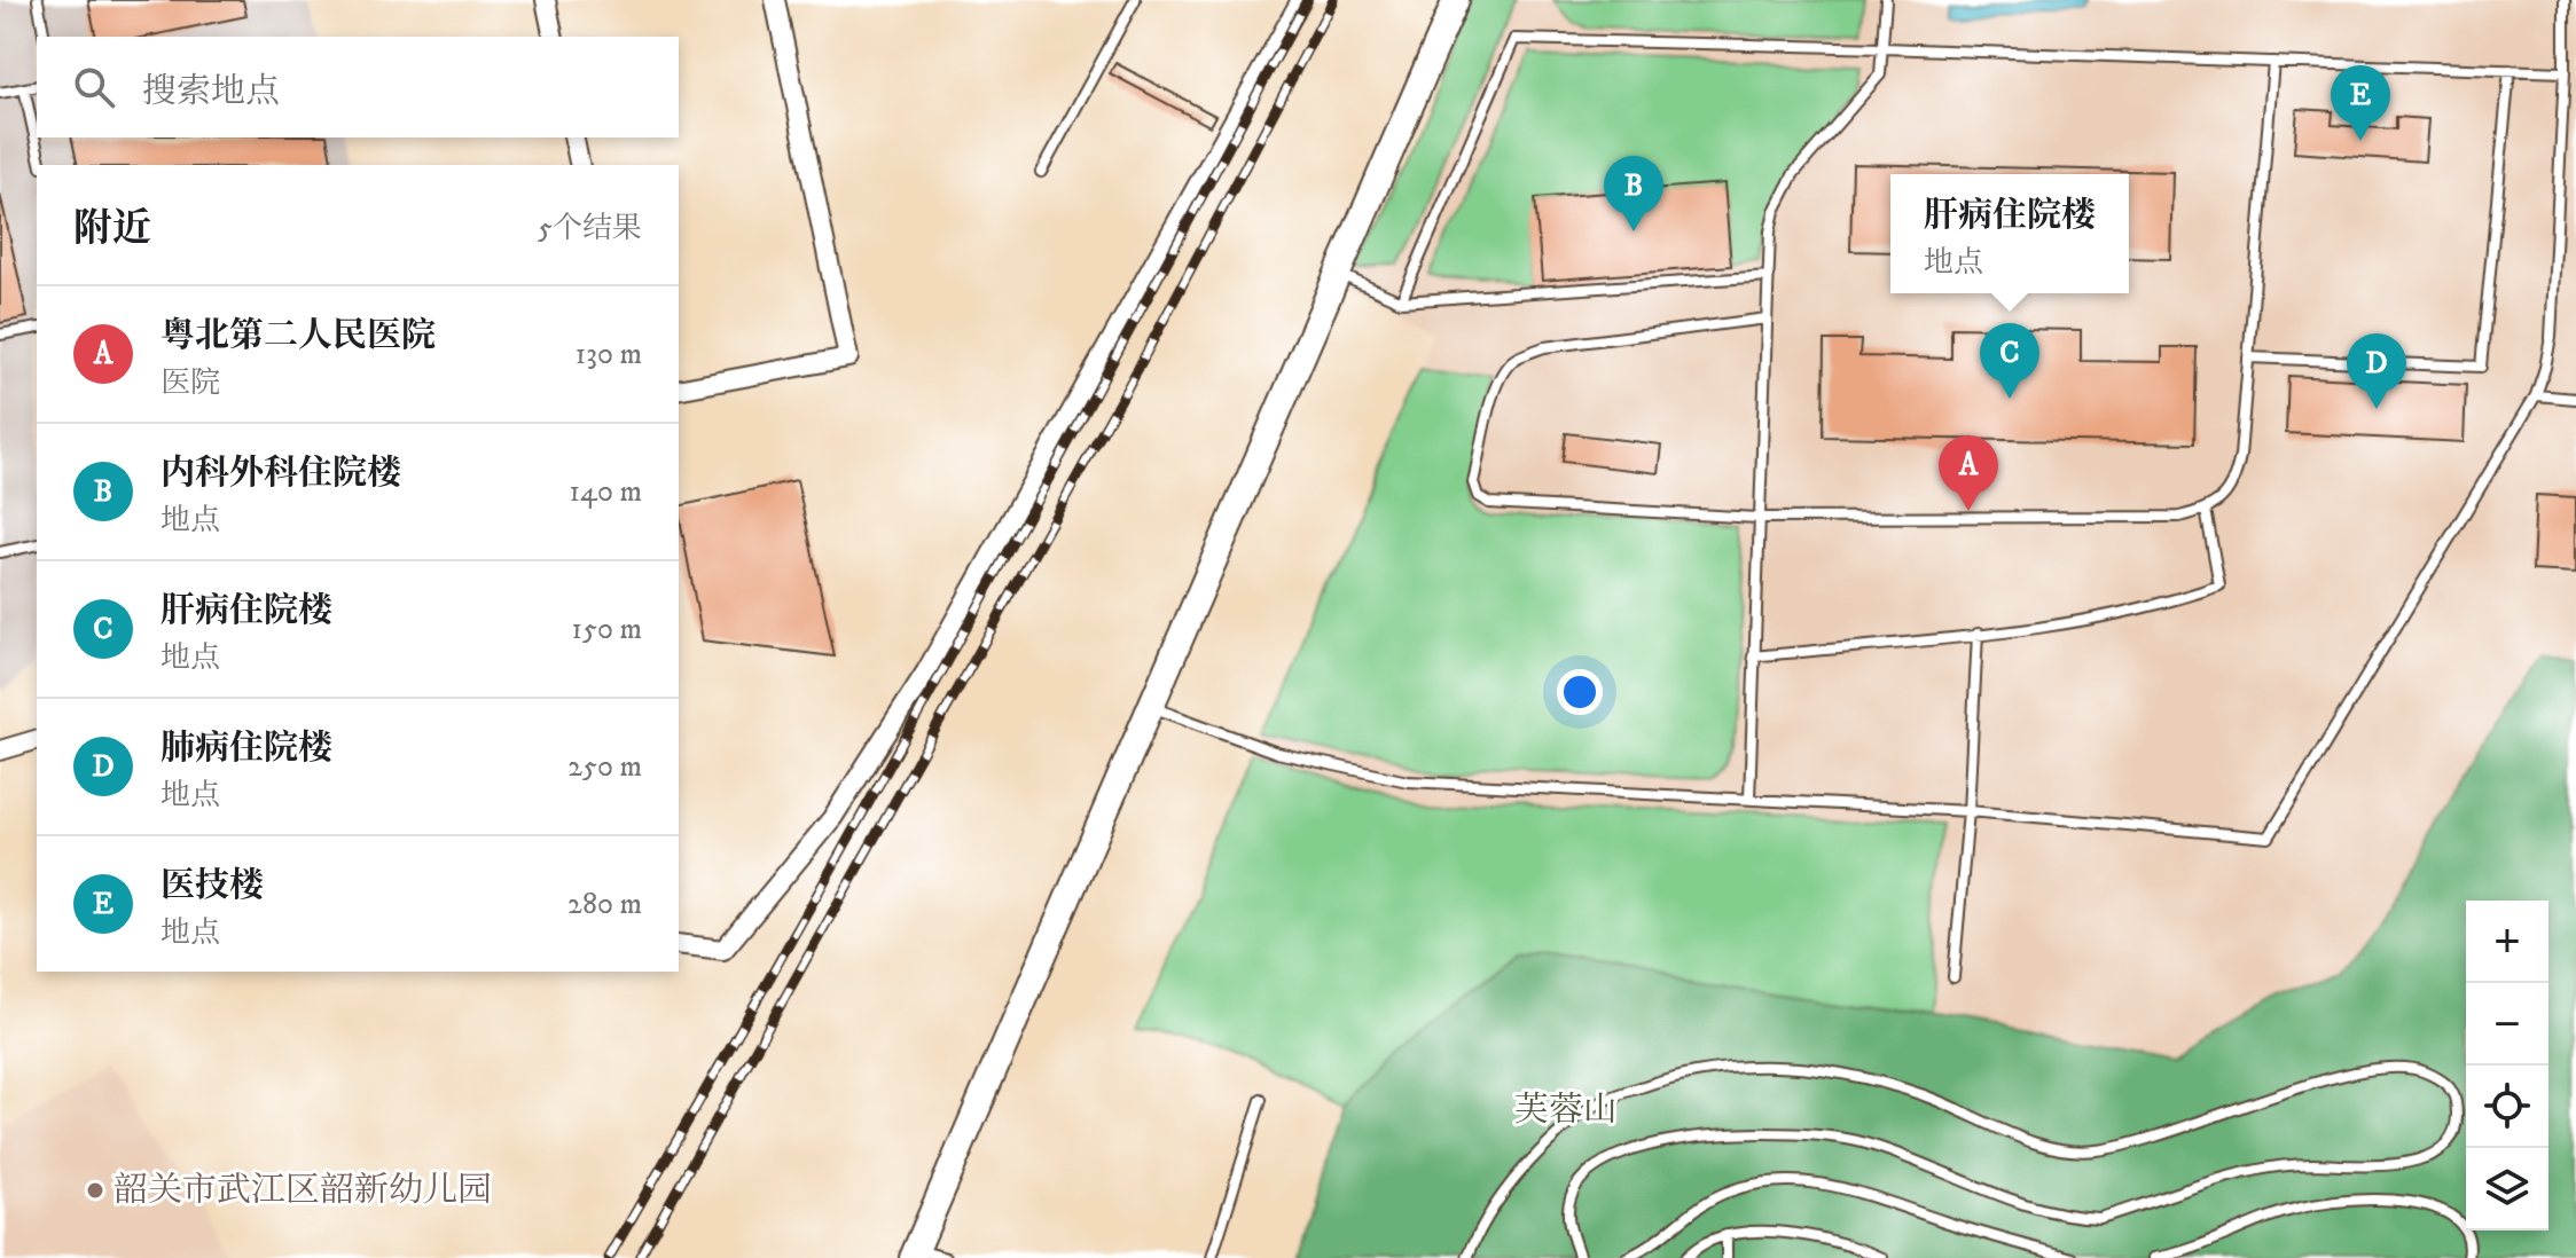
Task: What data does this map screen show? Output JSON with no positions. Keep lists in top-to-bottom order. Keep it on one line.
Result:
{"parks":["芙蓉山"],"places":["韶关市武江区韶新幼儿园"],"page":{"search":"搜索地点","pins":["E","B","C","D","A"],"heading":["附近","5个结果"],"popup":["肝病住院楼","地点"],"list":[{"mark":"A","name":"粤北第二人民医院","note":"医院","value":"130 m"},{"mark":"B","name":"内科外科住院楼","note":"地点","value":"140 m"},{"mark":"C","name":"肝病住院楼","note":"地点","value":"150 m"},{"mark":"D","name":"肺病住院楼","note":"地点","value":"250 m"},{"mark":"E","name":"医技楼","note":"地点","value":"280 m"}],"map_buttons":["+","−"]}}
